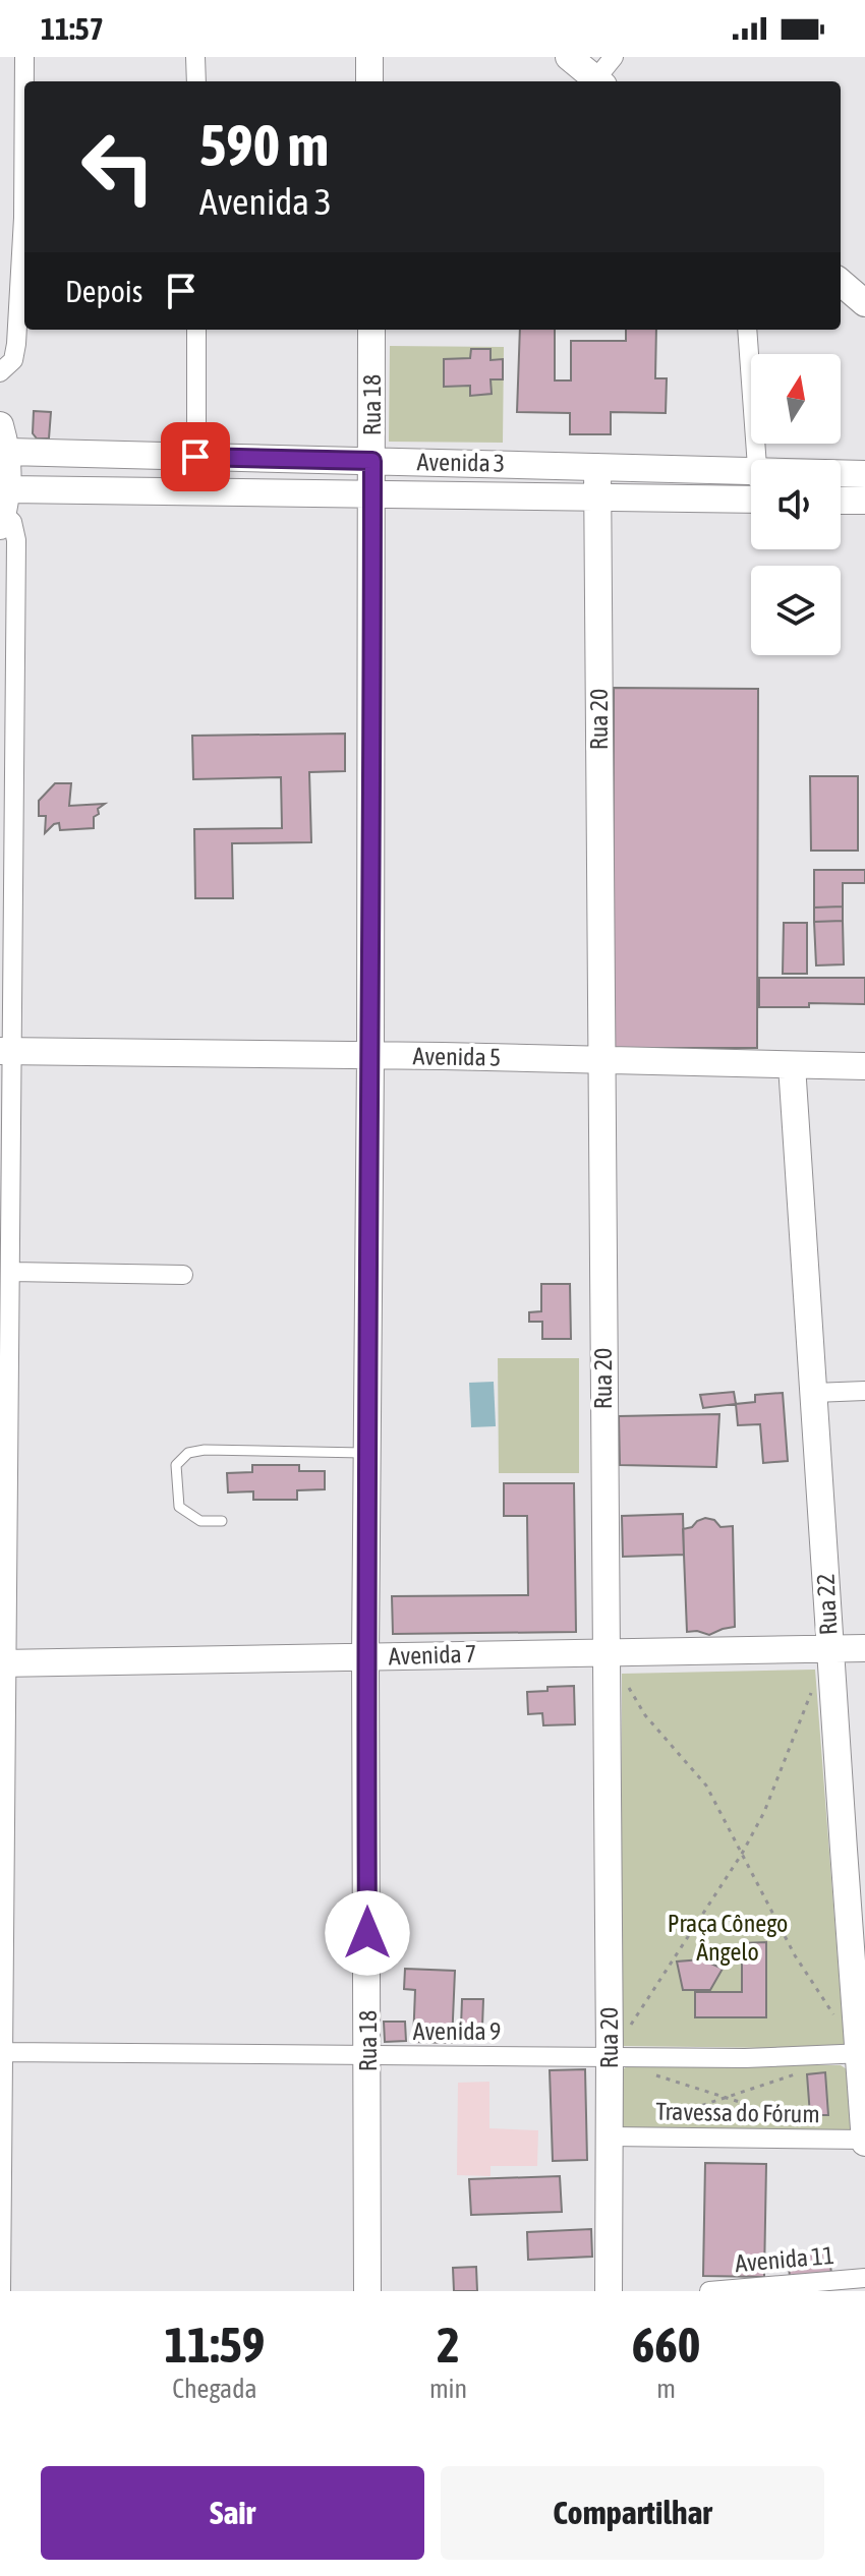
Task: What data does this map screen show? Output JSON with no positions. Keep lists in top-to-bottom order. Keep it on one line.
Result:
{"streets":{"street":["Rua 18","Avenida 3","Rua 20","Avenida 5","Rua 22","Avenida 7","Avenida 9","Travessa do Fórum","Avenida 11"]},"crossings":[["Rua 18","Avenida 3"],["Rua 18","Avenida 5"],["Rua 18","Avenida 7"],["Rua 18","Avenida 9"],["Avenida 3","Rua 20"],["Rua 20","Avenida 5"],["Rua 20","Avenida 7"],["Rua 20","Avenida 9"],["Rua 20","Travessa do Fórum"],["Avenida 5","Rua 22"],["Rua 22","Avenida 7"],["Rua 22","Avenida 9"],["Rua 22","Travessa do Fórum"]],"parks":["Praça Cônego Ângelo"],"north":"top","page":{"status":"11:57","turn":["590 m","Avenida 3"],"then":"Depois","eta":["11:59","Chegada","2","min","660","m"],"buttons":["Sair","Compartilhar"]}}
